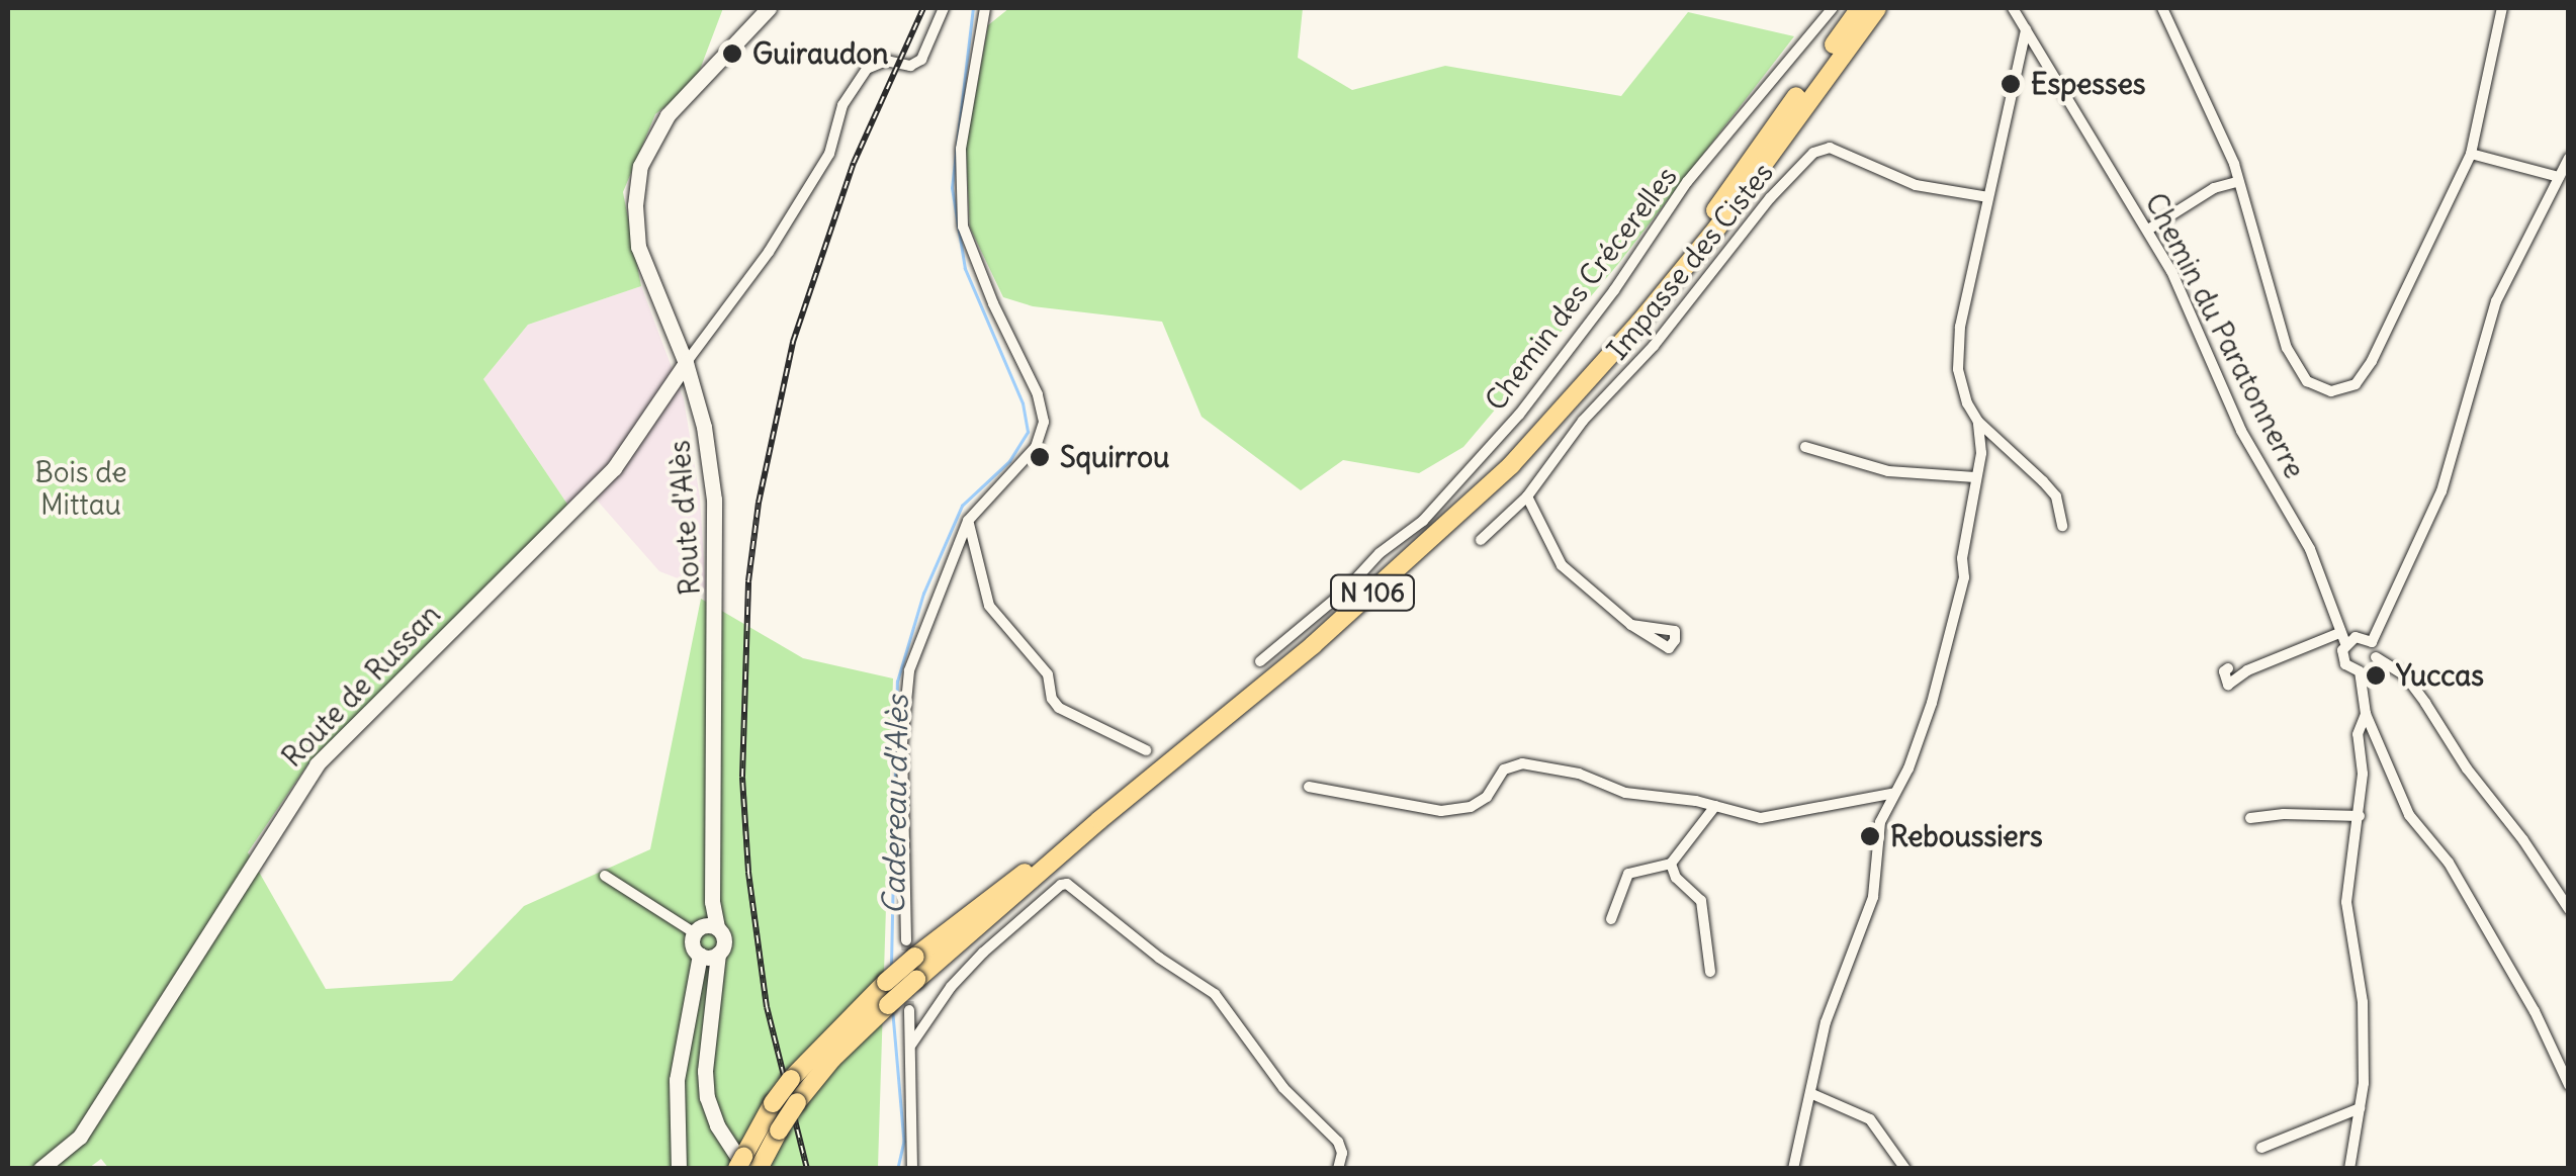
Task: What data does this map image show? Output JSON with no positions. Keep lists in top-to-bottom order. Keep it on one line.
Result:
{"streets":{"main road":["Route d'Alès","N 106","Route de Russan"],"street":["Impasse des Cistes","Chemin des Crécerelles","Chemin du Paratonnerre"]},"crossings":[["Route d'Alès","Route de Russan"]],"water":["Cadereau d'Alès"],"parks":["Bois de Mittau"],"places":["Guiraudon","Espesses","Squirrou","Yuccas","Reboussiers"]}
